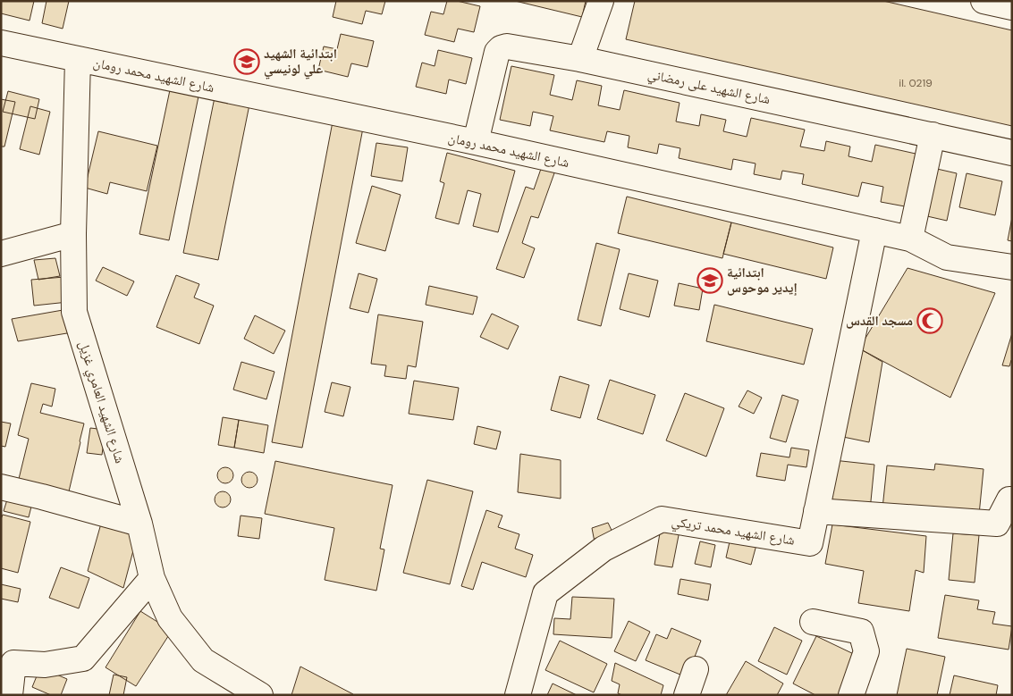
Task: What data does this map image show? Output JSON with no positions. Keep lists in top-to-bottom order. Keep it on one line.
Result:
{"streets":{"street":["شارع الشهيد محمد رومان","شارع الشهيد على رمضاني","شارع الشهيد العامري غزيل","شارع الشهيد محمد تريكي"]},"crossings":[["شارع الشهيد محمد رومان","شارع الشهيد على رمضاني"],["شارع الشهيد محمد رومان","شارع الشهيد العامري غزيل"],["شارع الشهيد محمد رومان","شارع الشهيد محمد تريكي"]],"places":{"school or university":["ابتدائية الشهيد علي لونيسي","ابتدائية إيدير موحوس"],"mosque":["مسجد القدس"]},"house_numbers":["il. 0219"]}
